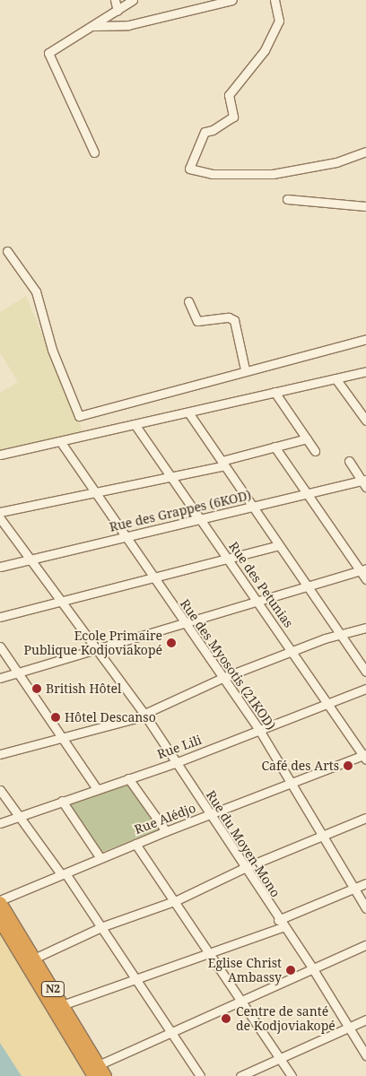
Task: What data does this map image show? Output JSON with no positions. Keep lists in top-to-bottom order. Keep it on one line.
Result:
{"streets":{"highway":["N2"],"street":["Rue des Grappes (6KOD)","Rue des Petunias","Rue des Myosotis (21KOD)","Rue Lili","Rue Alédjo","Rue du Moyen-Mono"]},"crossings":[["Rue des Grappes (6KOD)","Rue des Petunias"],["Rue des Grappes (6KOD)","Rue des Myosotis (21KOD)"],["Rue des Grappes (6KOD)","Rue du Moyen-Mono"],["Rue des Petunias","Rue Lili"],["Rue des Petunias","Rue Alédjo"],["Rue des Myosotis (21KOD)","Rue Lili"],["Rue des Myosotis (21KOD)","Rue Alédjo"],["Rue Lili","Rue du Moyen-Mono"],["Rue Alédjo","Rue du Moyen-Mono"],["Rue Alédjo","N2"]],"places":["Ecole Primaire Publique Kodjoviakopé","British Hôtel","Hôtel Descanso","Café des Arts","Eglise Christ Ambassy","Centre de santé de Kodjoviakopé"]}
